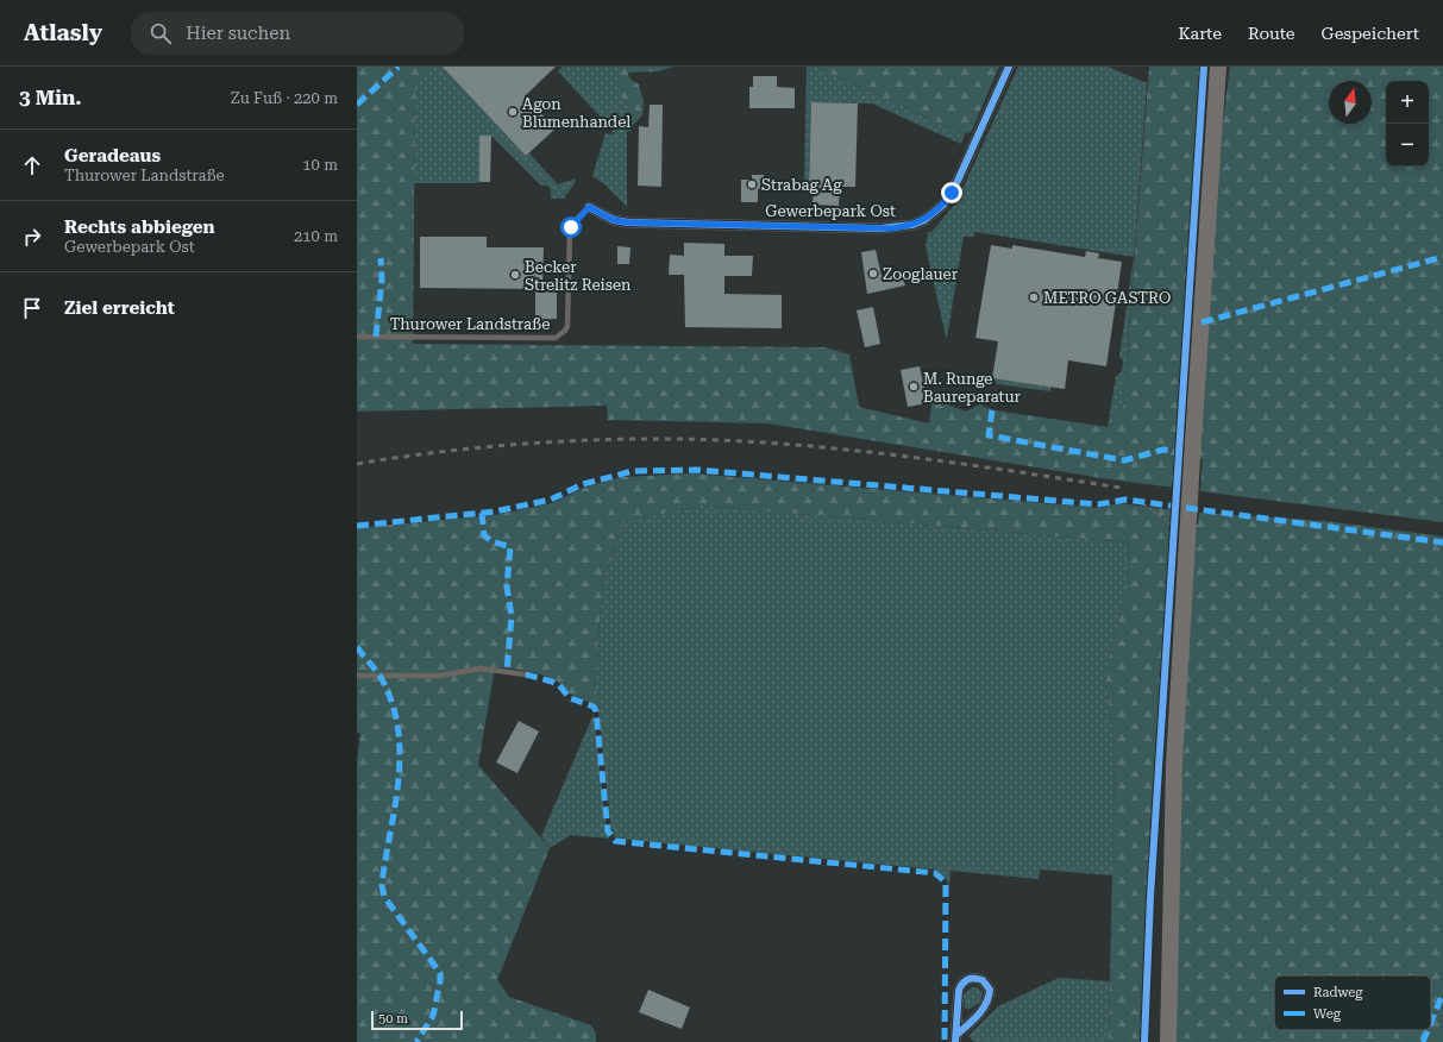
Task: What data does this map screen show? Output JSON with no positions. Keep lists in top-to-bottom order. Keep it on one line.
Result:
{"streets":{"street":["Gewerbepark Ost"],"lane":["Thurower Landstraße"]},"crossings":[["Gewerbepark Ost","Thurower Landstraße"]],"places":["Agon Blumenhandel","Strabag Ag","Zooglauer","Becker Strelitz Reisen","METRO GASTRO","M. Runge Baureparatur"],"legend":["Radweg","Weg"],"scale_bar":"50 m","north":"top","page":{"header":"Atlasly","search":"Hier suchen","nav":["Karte","Route","Gespeichert"],"heading":["3 Min.","Zu Fuß · 220 m"],"map_buttons":["+","−"],"list":[["Geradeaus","Thurower Landstraße","10 m"],["Rechts abbiegen","Gewerbepark Ost","210 m"],"Ziel erreicht"],"scale":"50 m"}}
